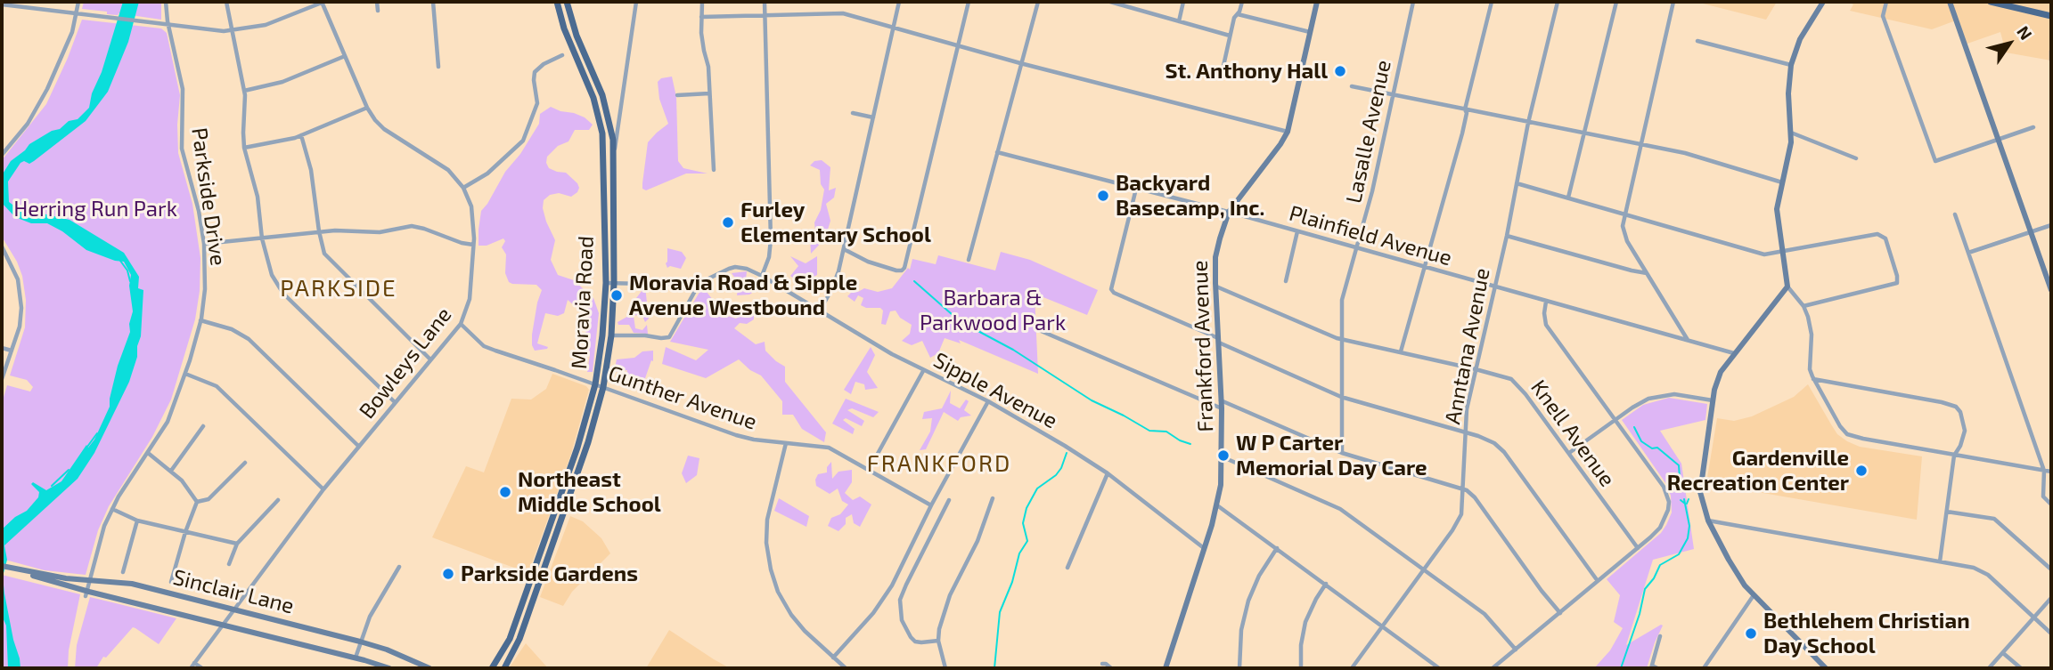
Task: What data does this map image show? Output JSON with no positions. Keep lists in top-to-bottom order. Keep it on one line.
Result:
{"streets":{"main road":["Moravia Road"],"street":["Lasalle Avenue","Parkside Drive","Plainfield Avenue","Frankford Avenue","Anntana Avenue","Bowleys Lane","Sipple Avenue","Gunther Avenue","Knell Avenue","Sinclair Lane"]},"crossings":[["Lasalle Avenue","Plainfield Avenue"],["Lasalle Avenue","Knell Avenue"],["Parkside Drive","Sinclair Lane"],["Plainfield Avenue","Frankford Avenue"],["Plainfield Avenue","Anntana Avenue"],["Moravia Road","Gunther Avenue"],["Frankford Avenue","Sipple Avenue"],["Frankford Avenue","Knell Avenue"],["Anntana Avenue","Knell Avenue"],["Bowleys Lane","Gunther Avenue"],["Bowleys Lane","Sinclair Lane"]],"districts":["PARKSIDE","FRANKFORD"],"parks":["Herring Run Park","Barbara & Parkwood Park"],"places":["St. Anthony Hall","Backyard Basecamp, Inc.","Furley Elementary School","Moravia Road & Sipple Avenue Westbound","W P Carter Memorial Day Care","Gardenville Recreation Center","Northeast Middle School","Parkside Gardens","Bethlehem Christian Day School"],"north":"top right"}
